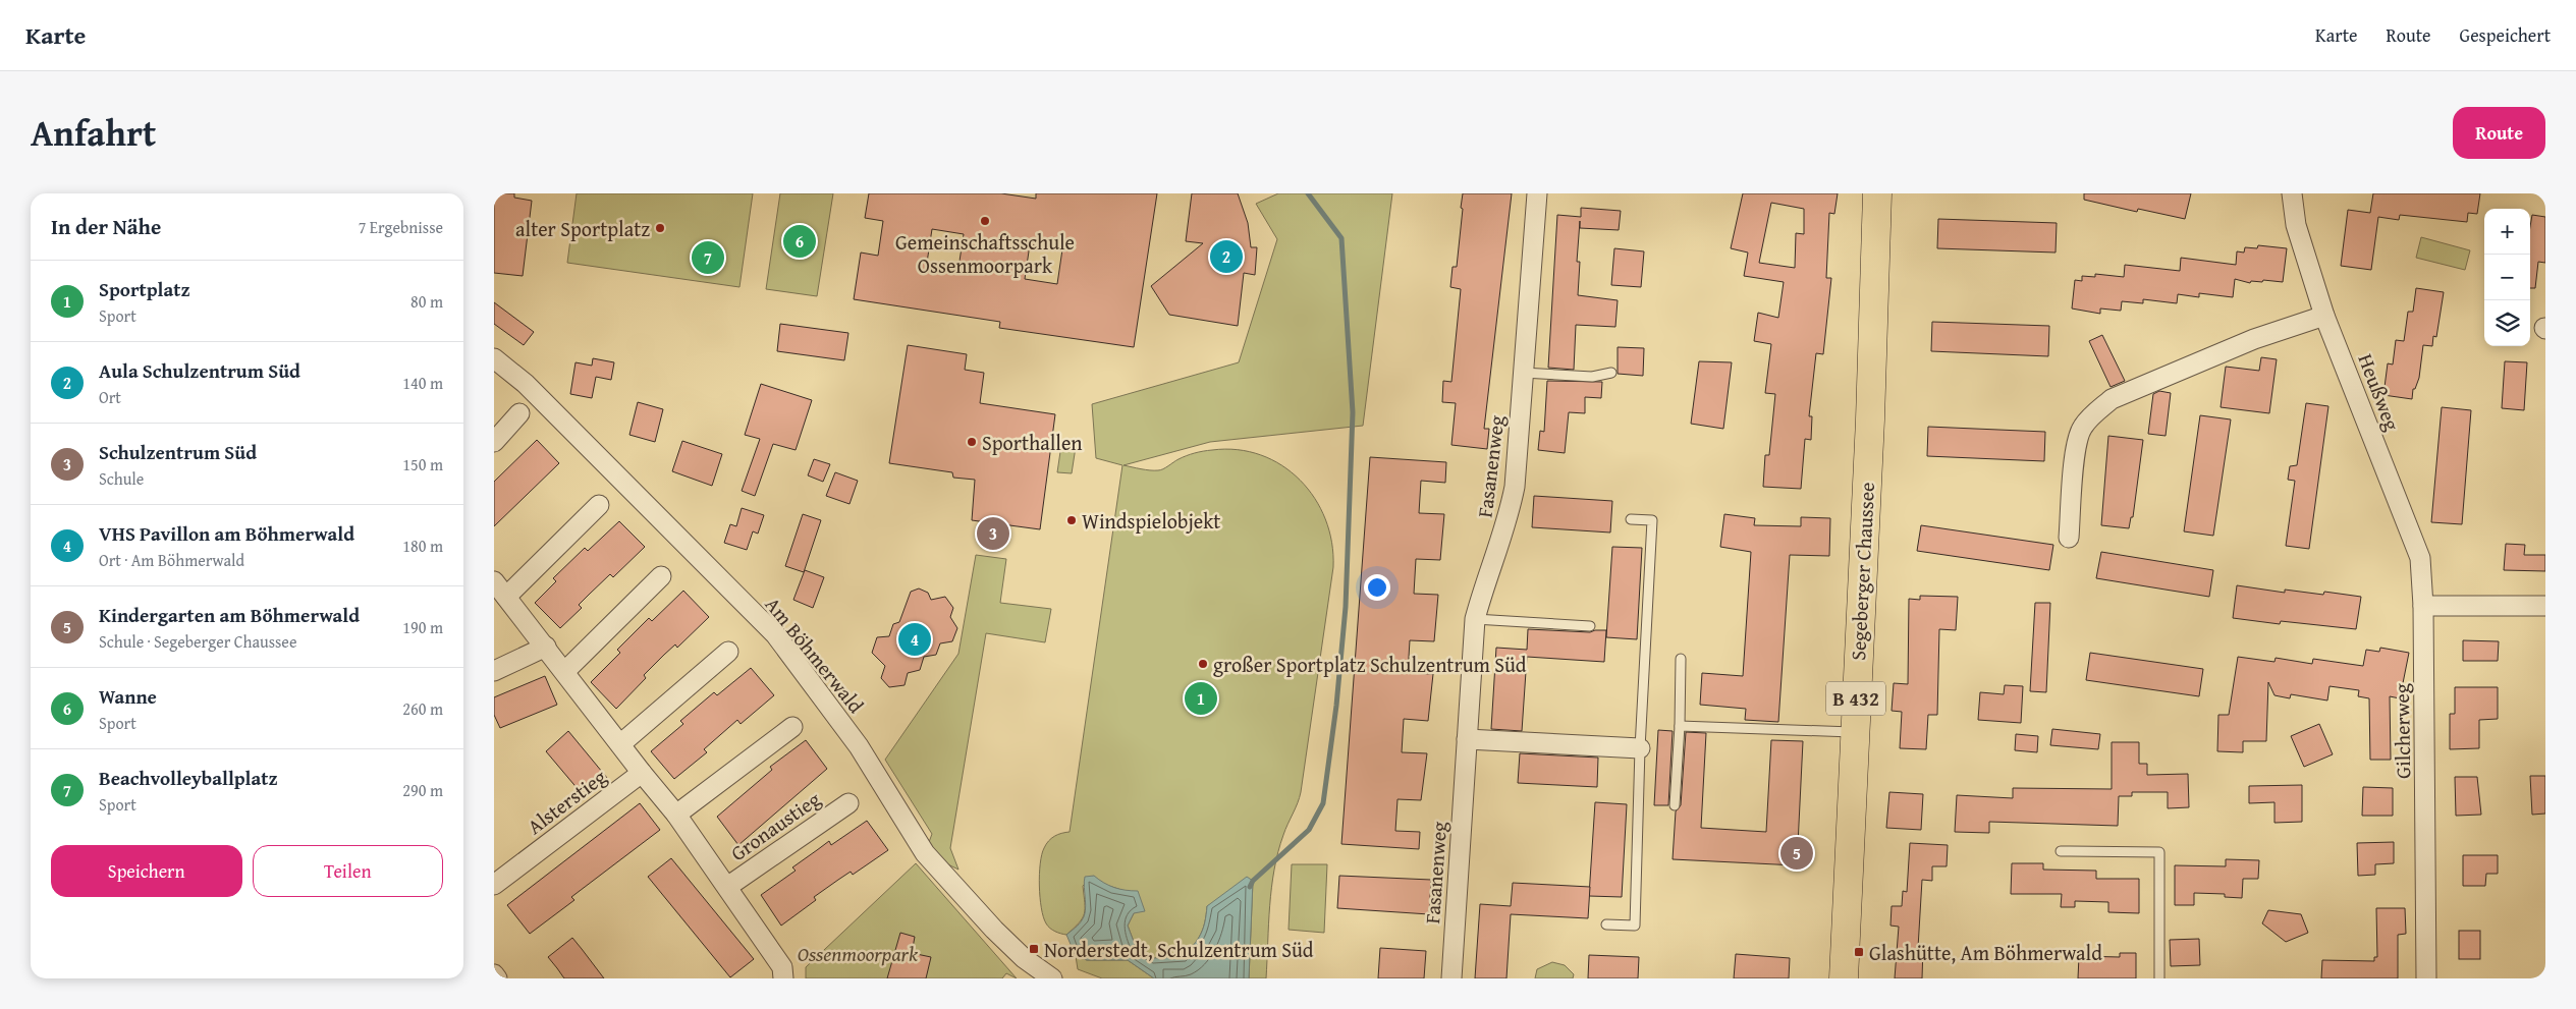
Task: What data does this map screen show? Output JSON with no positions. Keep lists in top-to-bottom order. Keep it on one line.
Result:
{"streets":{"main road":["Segeberger Chaussee","B 432"],"street":["Heußweg","Fasanenweg","Am Böhmerwald","Gilcherweg","Alsterstieg","Gronaustieg"]},"crossings":[["Heußweg","Gilcherweg"],["Alsterstieg","Gronaustieg"]],"parks":["Ossenmoorpark"],"places":{"other":["Gemeinschaftsschule Ossenmoorpark","alter Sportplatz","Sporthallen","Windspielobjekt","großer Sportplatz Schulzentrum Süd"],"transit":["Norderstedt, Schulzentrum Süd","Glashütte, Am Böhmerwald"]},"page":{"header":"Karte","nav":["Karte","Route","Gespeichert"],"title":"Anfahrt","buttons":["Route",["Speichern","Teilen"]],"heading":["In der Nähe","7 Ergebnisse"],"map_buttons":["+","−"],"pins":["6","2","7","3","4","1","5"],"list":[{"mark":"1","name":"Sportplatz","note":"Sport","value":"80 m"},{"mark":"2","name":"Aula Schulzentrum Süd","note":"Ort","value":"140 m"},{"mark":"3","name":"Schulzentrum Süd","note":"Schule","value":"150 m"},{"mark":"4","name":"VHS Pavillon am Böhmerwald","note":"Ort · Am Böhmerwald","value":"180 m"},{"mark":"5","name":"Kindergarten am Böhmerwald","note":"Schule · Segeberger Chaussee","value":"190 m"},{"mark":"6","name":"Wanne","note":"Sport","value":"260 m"},{"mark":"7","name":"Beachvolleyballplatz","note":"Sport","value":"290 m"}]}}
